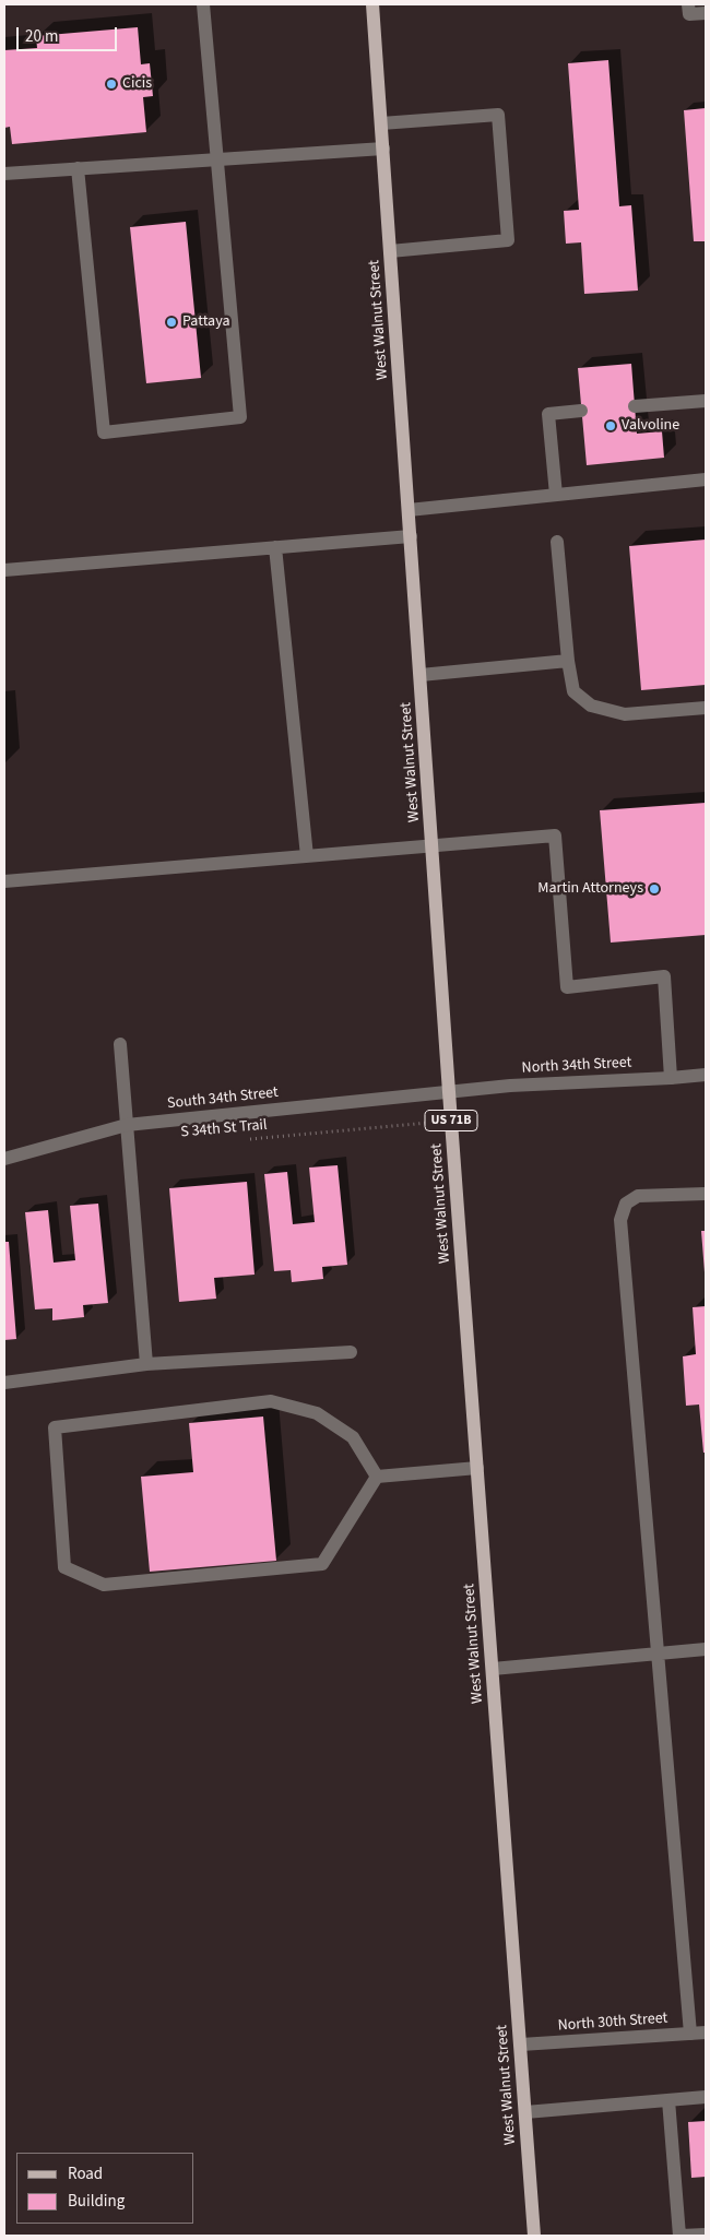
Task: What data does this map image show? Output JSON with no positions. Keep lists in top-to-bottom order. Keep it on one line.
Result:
{"streets":{"main road":["West Walnut Street","US 71B"],"street":["North 34th Street","South 34th Street","North 30th Street"],"path":["S 34th St Trail"]},"crossings":[["West Walnut Street","North 34th Street"],["West Walnut Street","South 34th Street"],["West Walnut Street","S 34th St Trail"],["West Walnut Street","North 30th Street"],["North 34th Street","South 34th Street"]],"places":["Cicis","Pattaya","Valvoline","Martin Attorneys"],"legend":["Road","Building"],"scale_bar":"20 m"}
